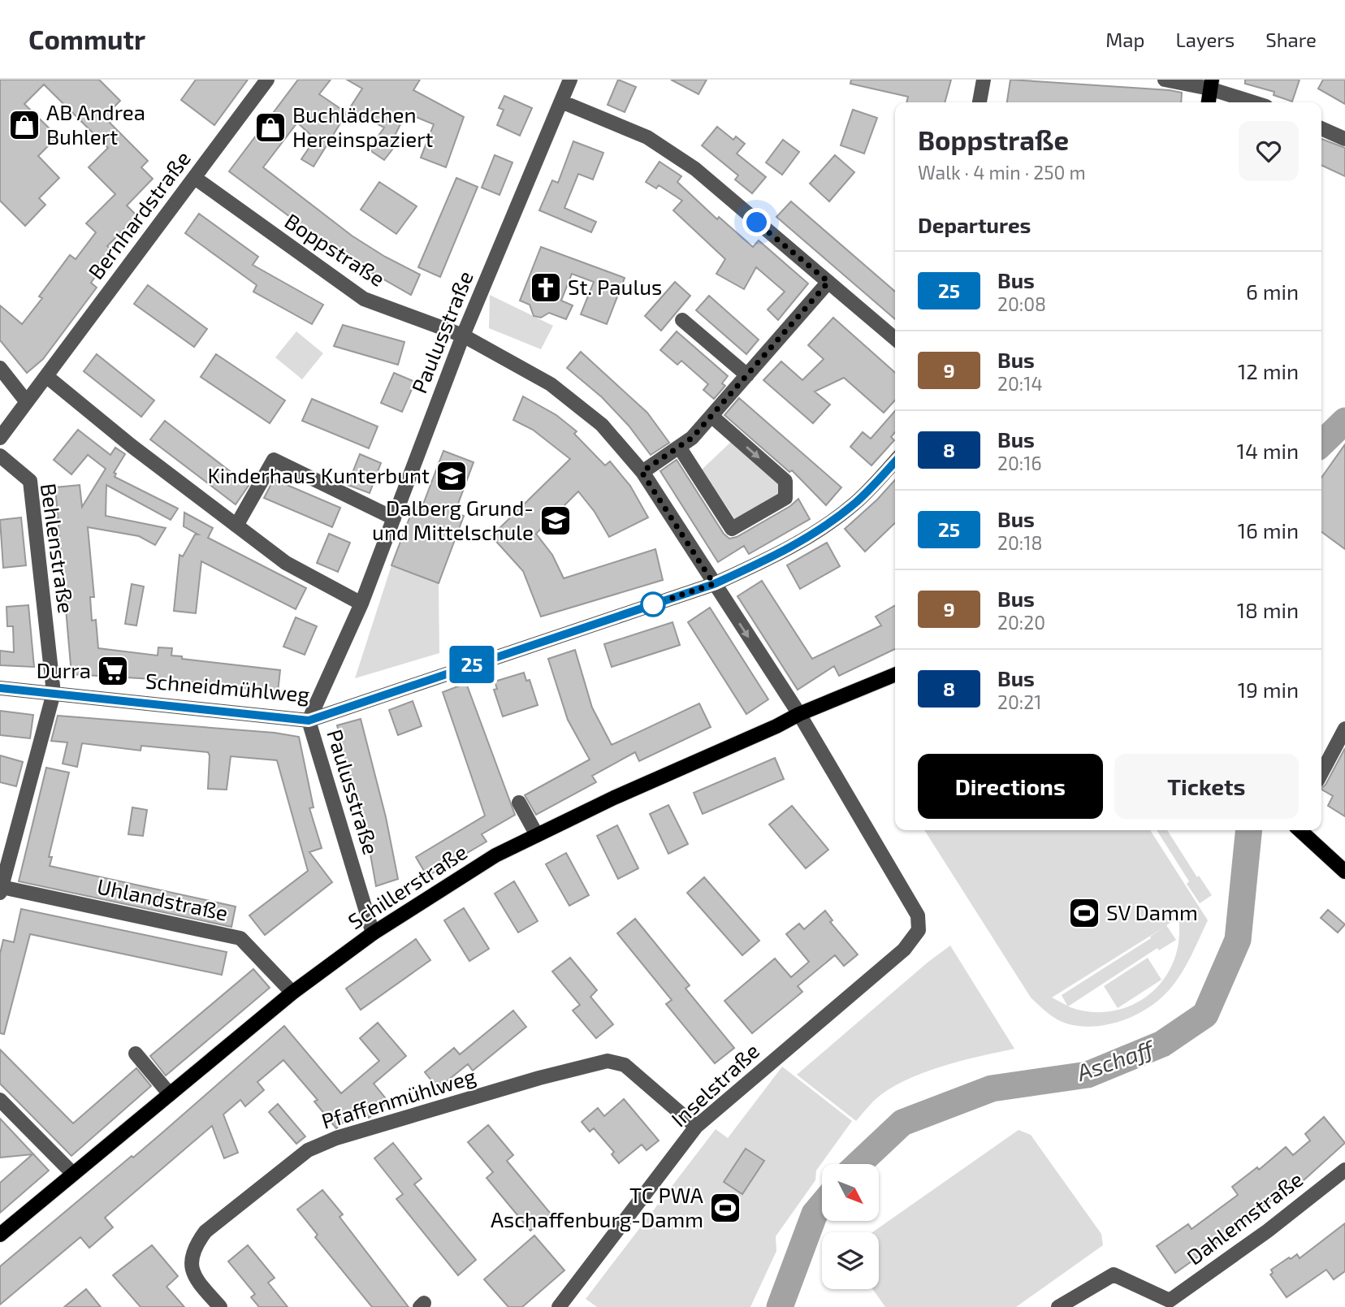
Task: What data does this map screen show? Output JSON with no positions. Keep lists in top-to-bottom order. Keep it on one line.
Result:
{"streets":{"main road":["Schillerstraße"],"street":["Bernhardstraße","Boppstraße","Paulusstraße","Behlenstraße","Schneidmühlweg","Uhlandstraße","Inselstraße","Pfaffenmühlweg","Dahlemstraße"]},"crossings":[["Bernhardstraße","Boppstraße"],["Boppstraße","Paulusstraße"],["Boppstraße","Schneidmühlweg"],["Boppstraße","Schillerstraße"],["Boppstraße","Inselstraße"],["Paulusstraße","Schneidmühlweg"],["Paulusstraße","Schillerstraße"],["Behlenstraße","Schneidmühlweg"],["Schillerstraße","Uhlandstraße"],["Inselstraße","Pfaffenmühlweg"]],"water":["Aschaff"],"places":{"shop":["AB Andrea Buhlert","Buchlädchen Hereinspaziert"],"church":["St. Paulus"],"school or university":["Kinderhaus Kunterbunt","Dalberg Grund- und Mittelschule"],"supermarket":["Durra"],"sports":["SV Damm","TC PWA Aschaffenburg-Damm"]},"lines":["bus line 25"],"north":"bottom right","page":{"header":"Commutr","nav":["Map","Layers","Share"],"on_map":"25","heading":[["Boppstraße","Walk · 4 min · 250 m"],"Departures"],"list":[{"mark":"25","name":"Bus","note":"20:08","value":"6 min"},{"mark":"9","name":"Bus","note":"20:14","value":"12 min"},{"mark":"8","name":"Bus","note":"20:16","value":"14 min"},{"mark":"25","name":"Bus","note":"20:18","value":"16 min"},{"mark":"9","name":"Bus","note":"20:20","value":"18 min"},{"mark":"8","name":"Bus","note":"20:21","value":"19 min"}],"buttons":["Directions","Tickets"]}}
